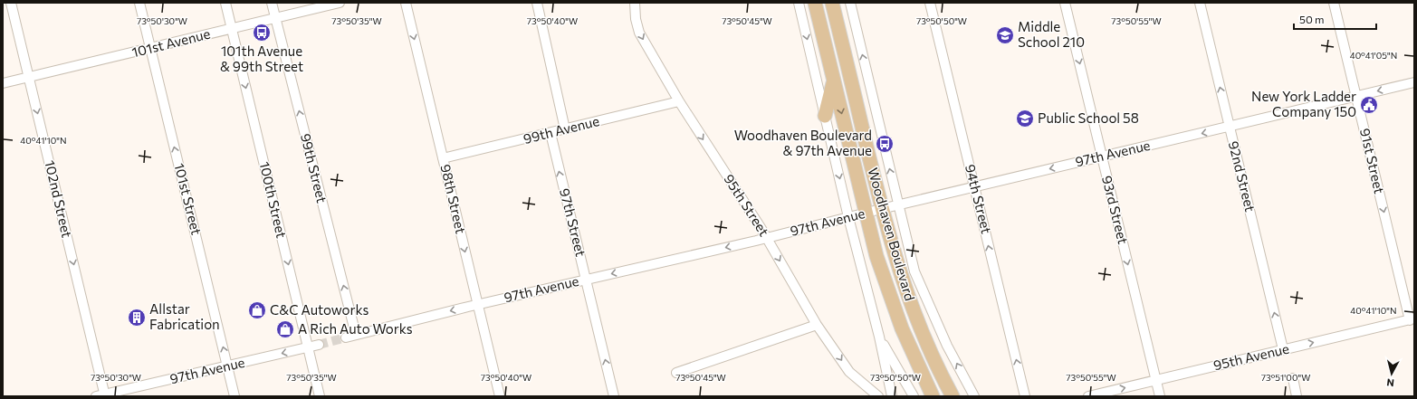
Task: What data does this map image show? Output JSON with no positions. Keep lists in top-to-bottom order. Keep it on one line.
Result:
{"streets":{"main road":["Woodhaven Boulevard"],"street":["101st Avenue","99th Avenue","97th Avenue","91st Street","99th Street","92nd Street","102nd Street","101st Street","98th Street","94th Street","100th Street","95th Street","93rd Street","97th Street","95th Avenue"]},"crossings":[["101st Avenue","99th Street"],["101st Avenue","102nd Street"],["101st Avenue","101st Street"],["101st Avenue","100th Street"],["99th Avenue","98th Street"],["99th Avenue","95th Street"],["99th Avenue","97th Street"],["97th Avenue","91st Street"],["97th Avenue","99th Street"],["97th Avenue","92nd Street"],["97th Avenue","102nd Street"],["97th Avenue","101st Street"],["97th Avenue","98th Street"],["97th Avenue","94th Street"],["97th Avenue","100th Street"],["97th Avenue","95th Street"],["97th Avenue","93rd Street"],["97th Avenue","97th Street"],["97th Avenue","Woodhaven Boulevard"],["91st Street","95th Avenue"],["92nd Street","95th Avenue"],["93rd Street","95th Avenue"]],"one_way":["97th Avenue","91st Street","99th Street","92nd Street","102nd Street","101st Street","98th Street","94th Street","100th Street","93rd Street","97th Street","95th Avenue"],"places":{"bus stop":["101th Avenue & 99th Street","Woodhaven Boulevard & 97th Avenue"],"school or university":["Middle School 210","Public School 58"],"public building":["New York Ladder Company 150"],"shop":["C&C Autoworks","A Rich Auto Works"],"building":["Allstar Fabrication"]},"scale_bar":"50 m","north":"bottom","coordinates":["73°50'30\"W","73°50'35\"W","73°50'40\"W","73°50'45\"W","73°50'50\"W","73°50'55\"W","40°41'05\"N","40°41'10\"N","73°51'00\"W"]}
